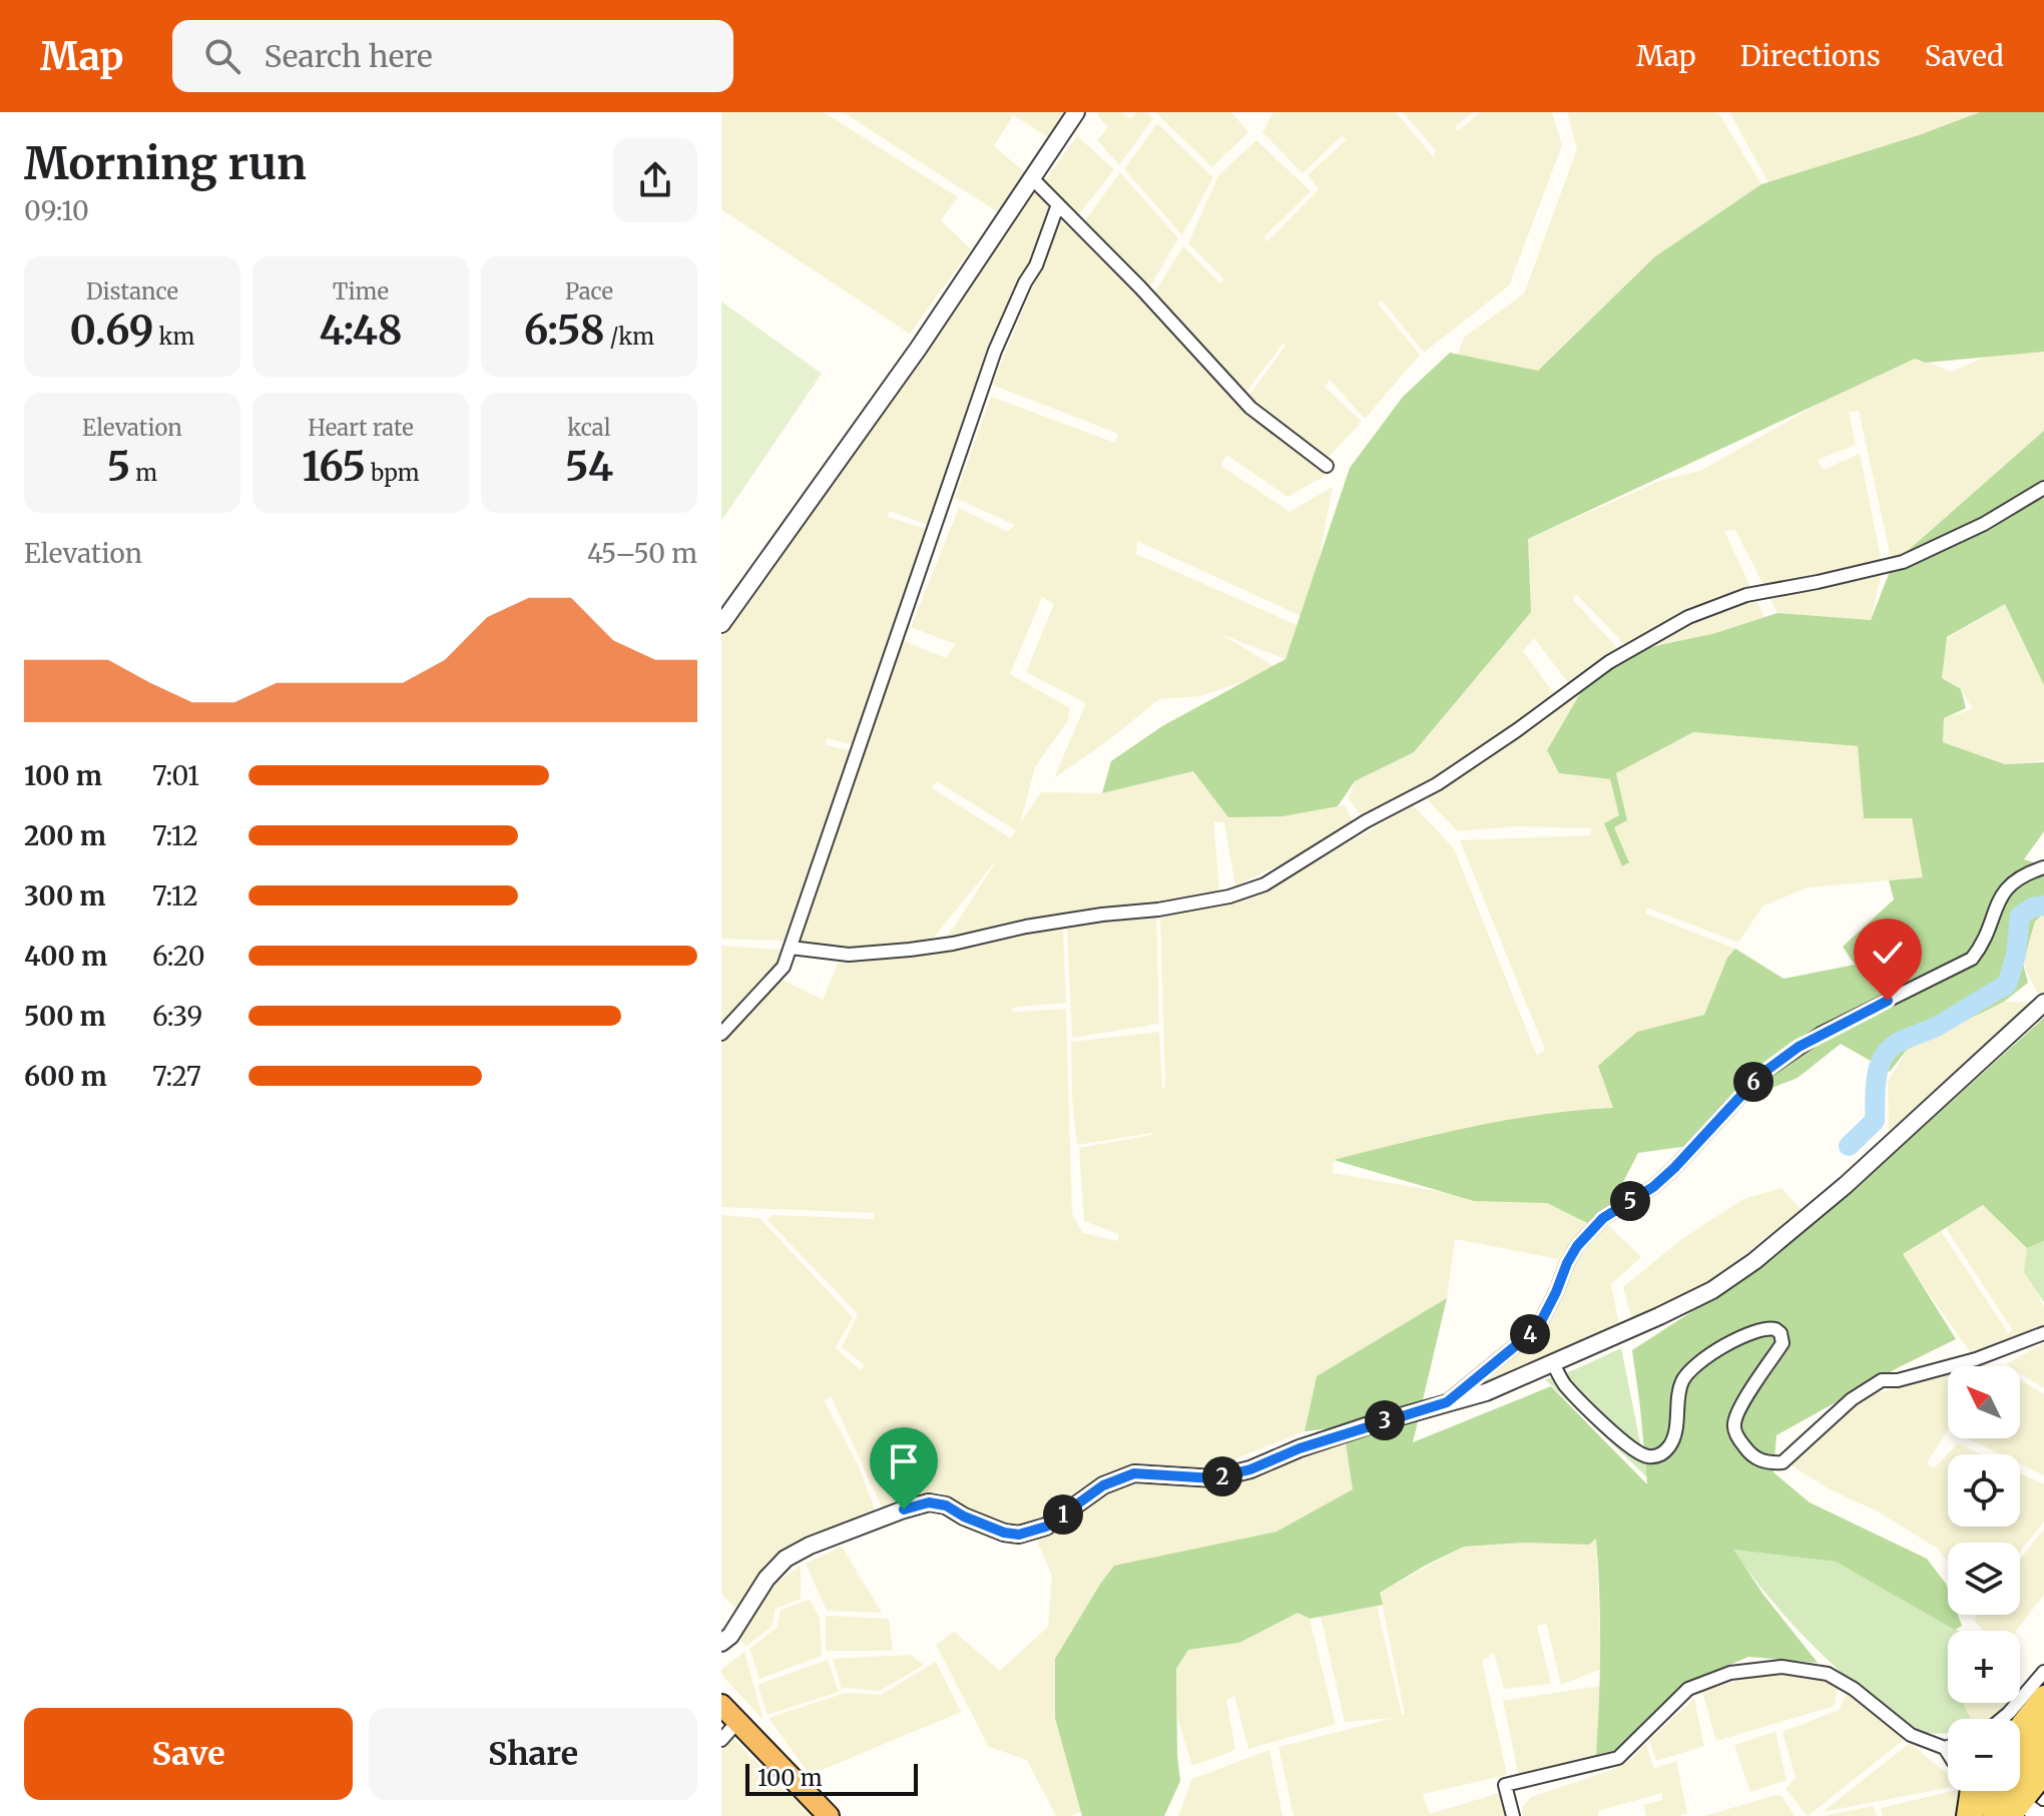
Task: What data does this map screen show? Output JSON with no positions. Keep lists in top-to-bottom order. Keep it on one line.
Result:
{"scale_bar":"100 m","north":"top left","page":{"header":"Map","search":"Search here","nav":["Map","Directions","Saved"],"heading":["Morning run","09:10"],"stats":[["Distance","0.69 km"],["Time","4:48"],["Pace","6:58 /km"],["Elevation","5 m"],["Heart rate","165 bpm"],["kcal","54"]],"chart":["Elevation","45–50 m"],"list":[{"name":"100 m","note":"7:01"},{"name":"200 m","note":"7:12"},{"name":"300 m","note":"7:12"},{"name":"400 m","note":"6:20"},{"name":"500 m","note":"6:39"},{"name":"600 m","note":"7:27"}],"pins":["6","5","4","3","2","1"],"map_buttons":["+","−"],"buttons":["Save","Share"],"scale":"100 m"}}
